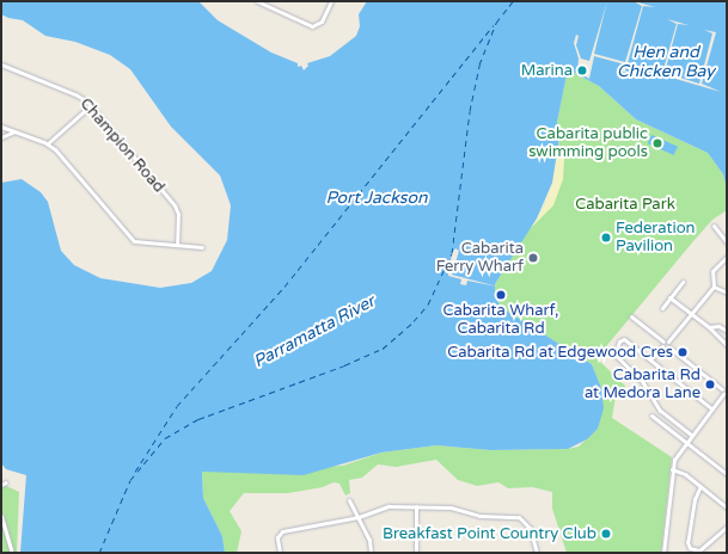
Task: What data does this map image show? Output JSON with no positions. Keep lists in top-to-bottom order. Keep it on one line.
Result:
{"streets":{"street":["Champion Road"]},"water":["Hen and Chicken Bay","Port Jackson","Parramatta River"],"parks":["Cabarita Park"],"places":["Marina","Cabarita public swimming pools","Federation Pavilion","Cabarita Ferry Wharf","Cabarita Wharf, Cabarita Rd","Cabarita Rd at Edgewood Cres","Cabarita Rd at Medora Lane","Breakfast Point Country Club"]}
